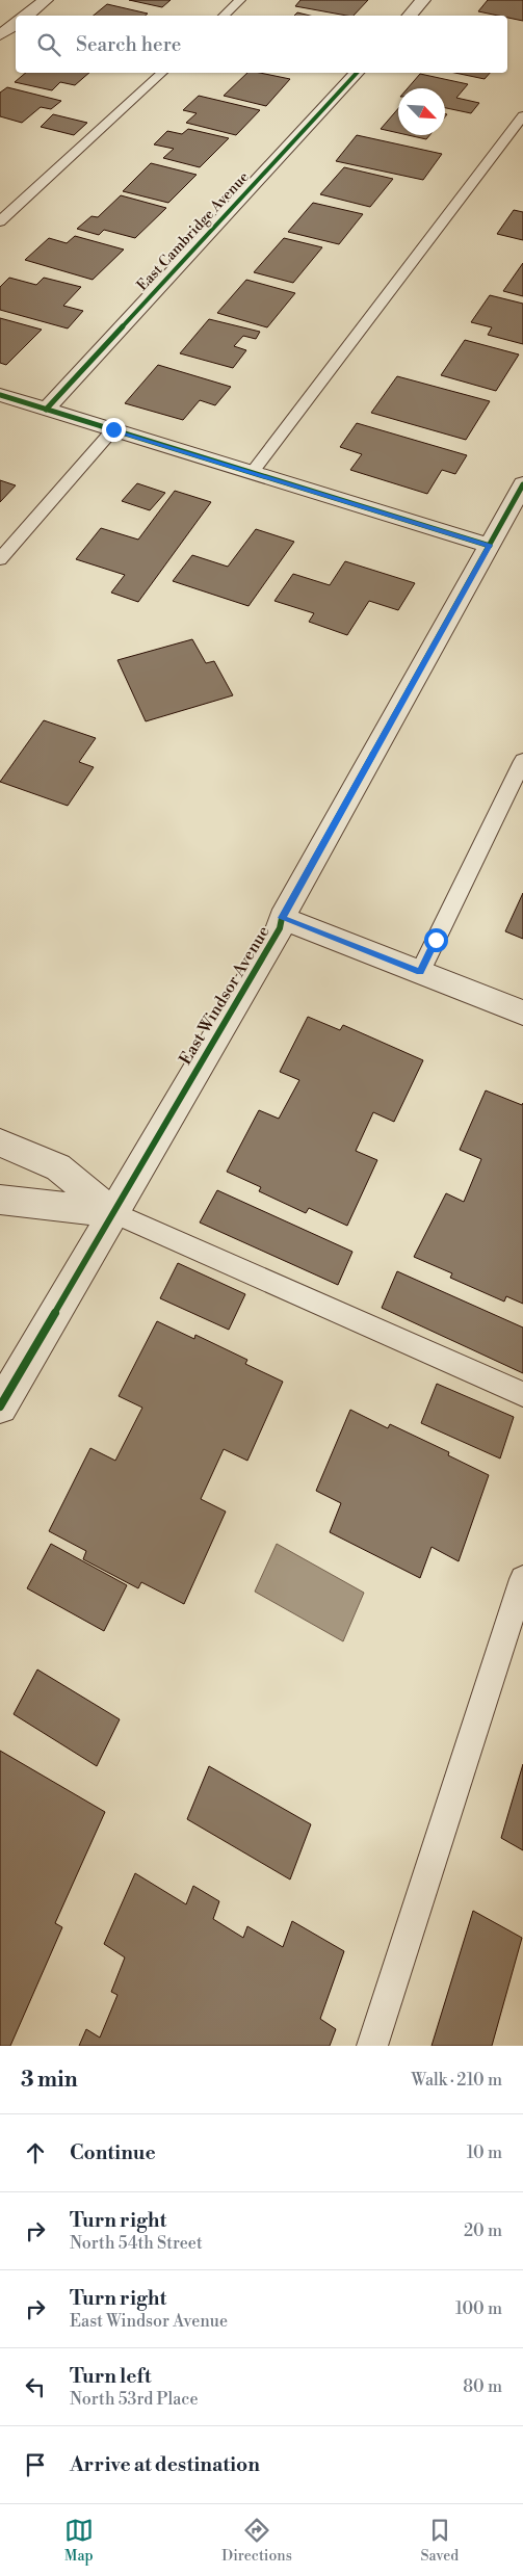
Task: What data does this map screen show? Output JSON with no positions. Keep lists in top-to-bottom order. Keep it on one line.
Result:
{"streets":{"street":["East Cambridge Avenue","East Windsor Avenue"]},"north":"bottom right","page":{"search":"Search here","heading":["3 min","Walk · 210 m"],"list":[["Continue","10 m"],["Turn right","North 54th Street","20 m"],["Turn right","East Windsor Avenue","100 m"],["Turn left","North 53rd Place","80 m"],"Arrive at destination"],"nav":["Map","Directions","Saved"]}}
